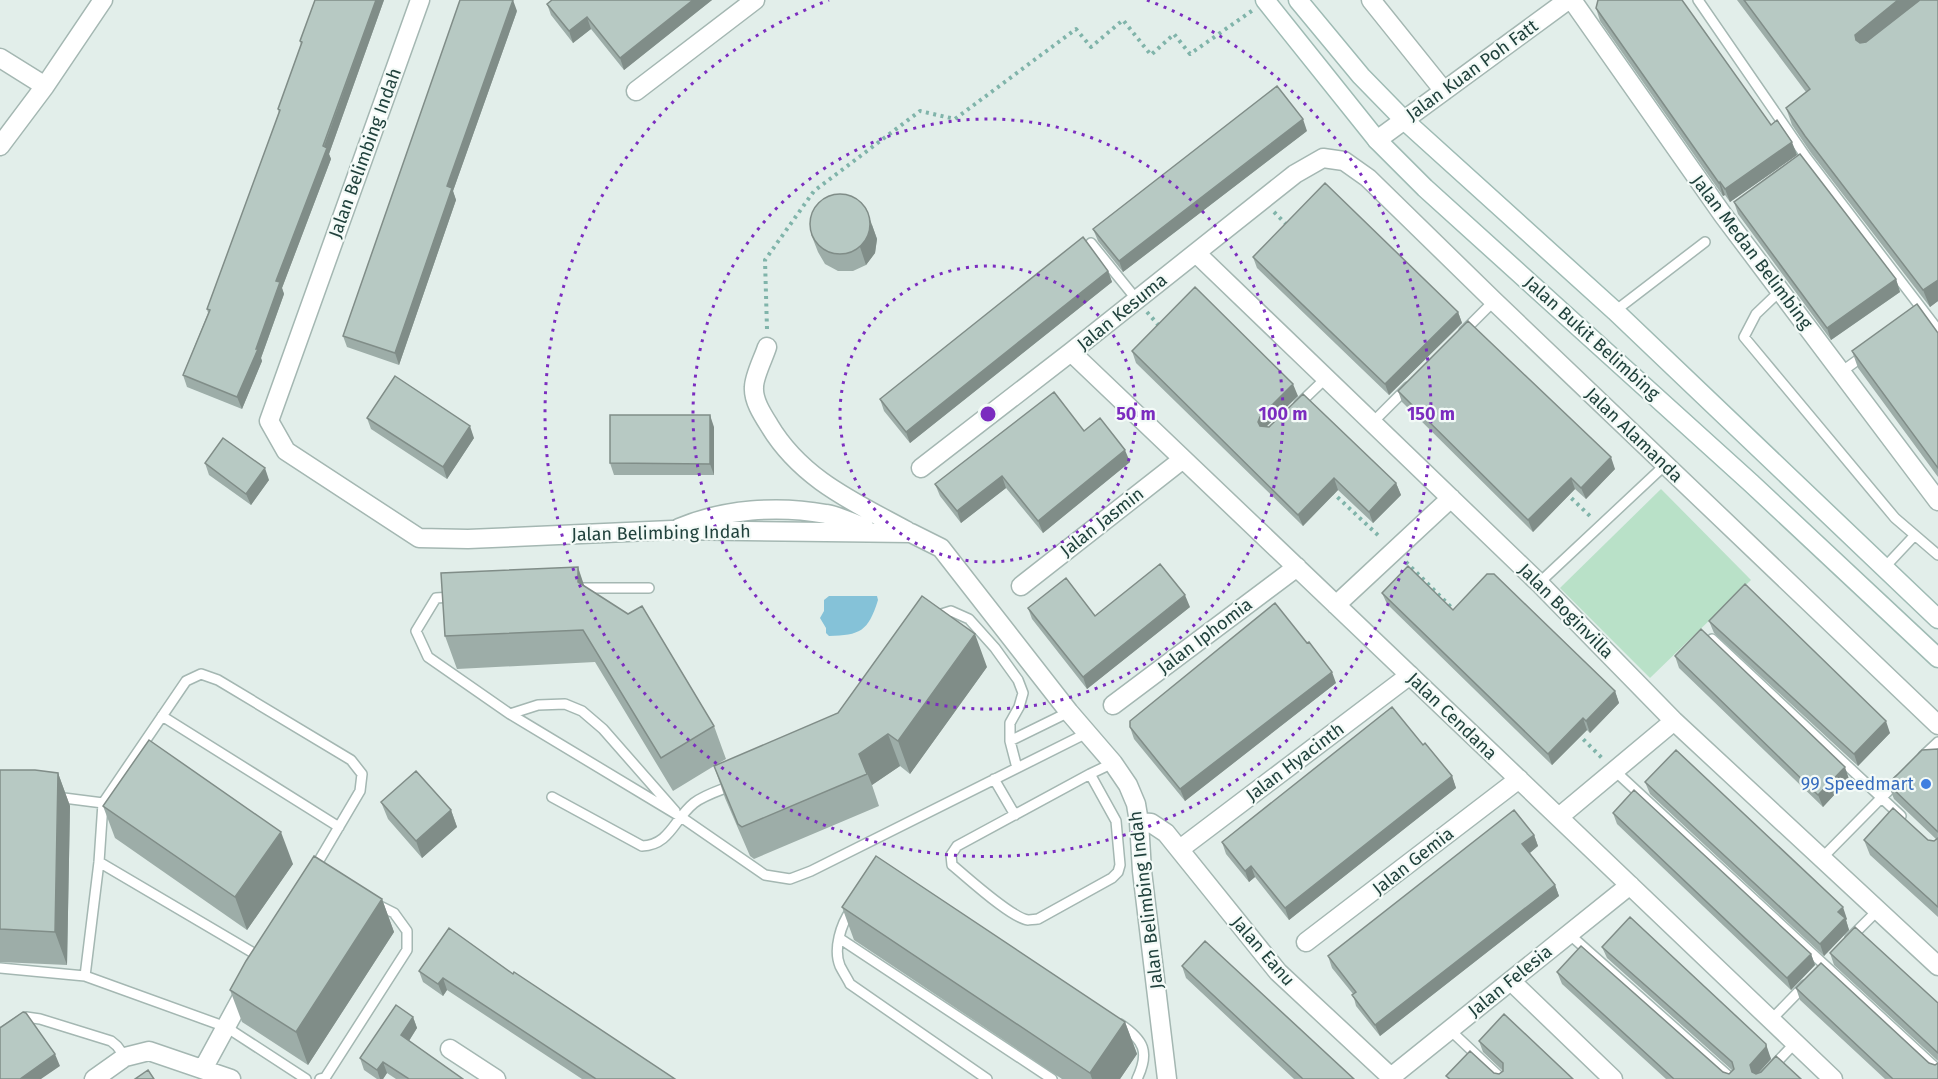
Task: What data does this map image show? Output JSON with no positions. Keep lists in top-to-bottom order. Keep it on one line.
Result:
{"streets":{"street":["Jalan Kuan Poh Fatt","Jalan Belimbing Indah","Jalan Medan Belimbing","Jalan Kesuma","Jalan Bukit Belimbing","Jalan Alamanda","Jalan Jasmin","Jalan Boginvilla","Jalan Iphomia","Jalan Cendana","Jalan Hyacinth","Jalan Gemia","Jalan Eanu","Jalan Felesia"]},"crossings":[["Jalan Kuan Poh Fatt","Jalan Medan Belimbing"],["Jalan Kuan Poh Fatt","Jalan Bukit Belimbing"],["Jalan Belimbing Indah","Jalan Eanu"],["Jalan Kesuma","Jalan Alamanda"],["Jalan Kesuma","Jalan Boginvilla"],["Jalan Kesuma","Jalan Cendana"],["Jalan Jasmin","Jalan Cendana"],["Jalan Iphomia","Jalan Cendana"],["Jalan Cendana","Jalan Hyacinth"],["Jalan Cendana","Jalan Gemia"],["Jalan Cendana","Jalan Felesia"],["Jalan Hyacinth","Jalan Eanu"],["Jalan Eanu","Jalan Felesia"]],"places":["99 Speedmart"],"rings":["50 m","100 m","150 m"]}
